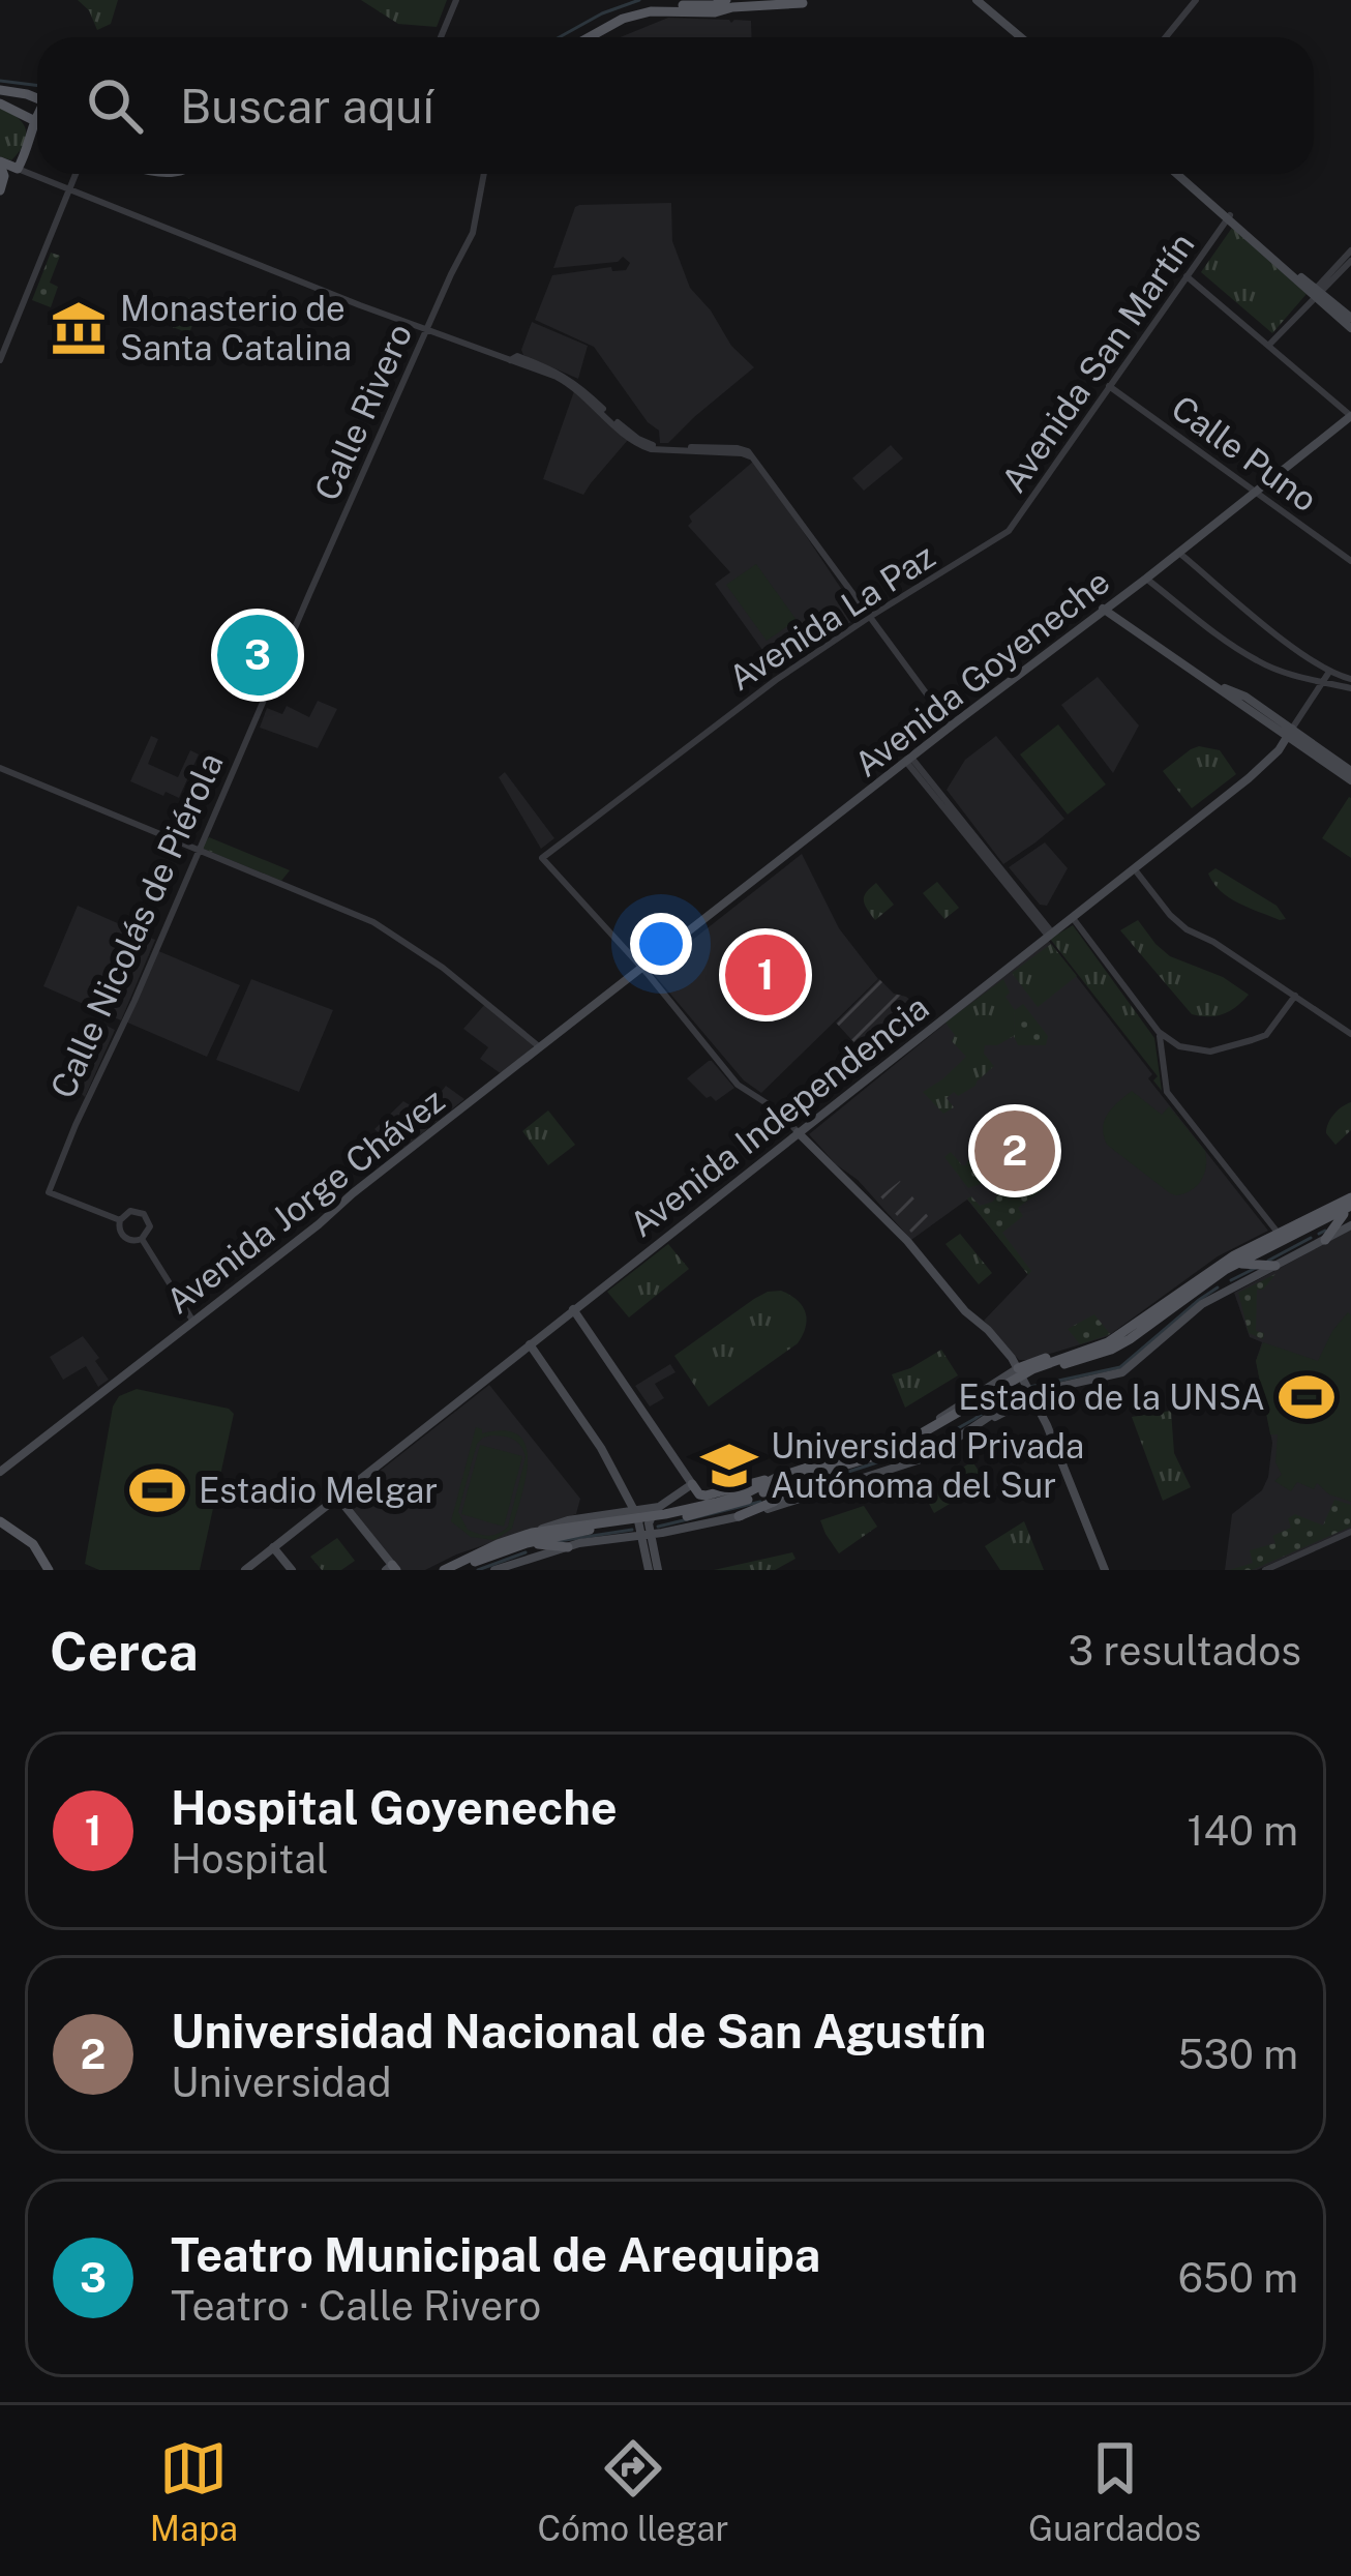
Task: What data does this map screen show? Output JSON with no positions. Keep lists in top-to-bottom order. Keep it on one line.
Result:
{"streets":{"main road":["Avenida Goyeneche","Avenida Independencia","Avenida Jorge Chávez"],"street":["Avenida San Martín","Calle Rivero","Calle Puno","Avenida La Paz","Calle Nicolás de Piérola"]},"crossings":[["Avenida San Martín","Calle Puno"],["Avenida San Martín","Avenida La Paz"],["Calle Rivero","Calle Nicolás de Piérola"],["Calle Puno","Avenida Goyeneche"],["Avenida La Paz","Avenida Goyeneche"],["Avenida La Paz","Avenida Jorge Chávez"],["Avenida Goyeneche","Avenida Jorge Chávez"]],"places":{"museum":["Monasterio de Santa Catalina"],"sports":["Estadio de la UNSA","Estadio Melgar"],"school or university":["Universidad Privada Autónoma del Sur"]},"page":{"search":"Buscar aquí","pins":["3","1","2"],"heading":["Cerca","3 resultados"],"list":[{"mark":"1","name":"Hospital Goyeneche","note":"Hospital","value":"140 m"},{"mark":"2","name":"Universidad Nacional de San Agustín","note":"Universidad","value":"530 m"},{"mark":"3","name":"Teatro Municipal de Arequipa","note":"Teatro · Calle Rivero","value":"650 m"}],"nav":["Mapa","Cómo llegar","Guardados"]}}
